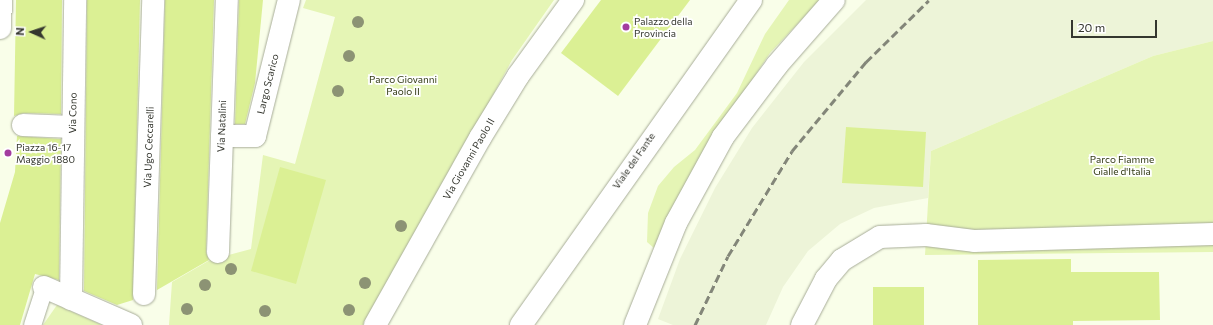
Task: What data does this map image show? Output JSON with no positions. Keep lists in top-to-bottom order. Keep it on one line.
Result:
{"streets":{"street":["Largo Scarico","Via Cono","Via Natalini","Via Ugo Ceccarelli","Via Giovanni Paolo II","Viale del Fante"]},"crossings":[["Largo Scarico","Via Natalini"]],"parks":["Parco Giovanni Paolo II","Parco Fiamme Gialle d'Italia"],"places":["Palazzo della Provincia","Piazza 16-17 Maggio 1880"],"scale_bar":"20 m","north":"left"}
